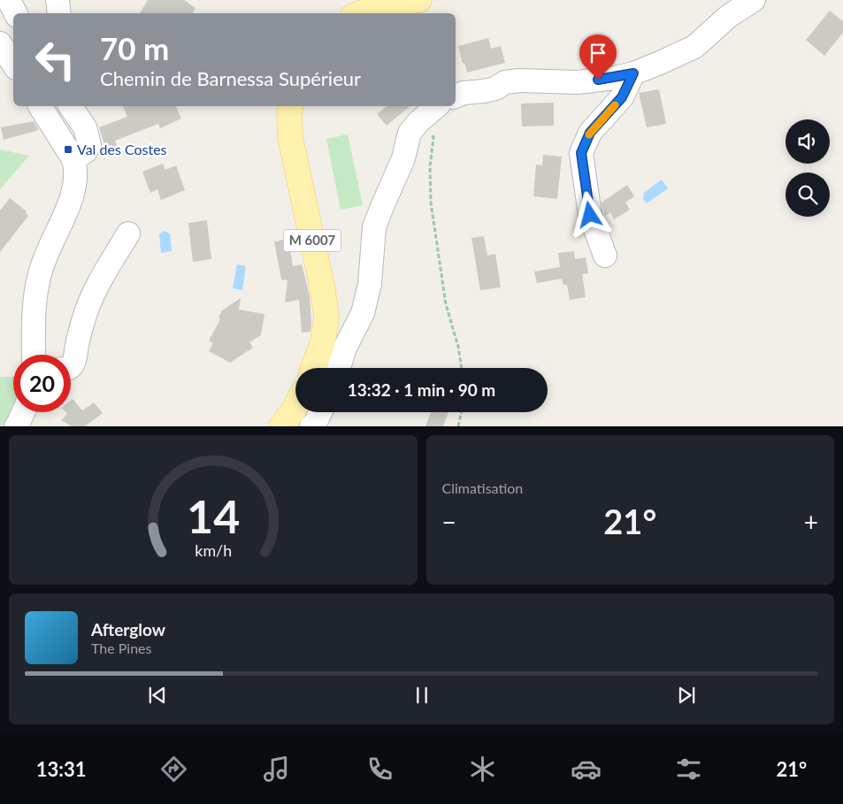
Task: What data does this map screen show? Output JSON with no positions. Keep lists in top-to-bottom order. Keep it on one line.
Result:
{"streets":{"main road":["M 6007"]},"places":{"transit":["Val des Costes"]},"page":{"turn":["70 m","Chemin de Barnessa Supérieur"],"limit":"20","trip":"13:32 · 1 min · 90 m","tile":"Climatisation","heat":["−","21°","+"],"song":["Afterglow","The Pines"],"tabs":["13:31","21°"],"gauge":["14","km/h"]}}
